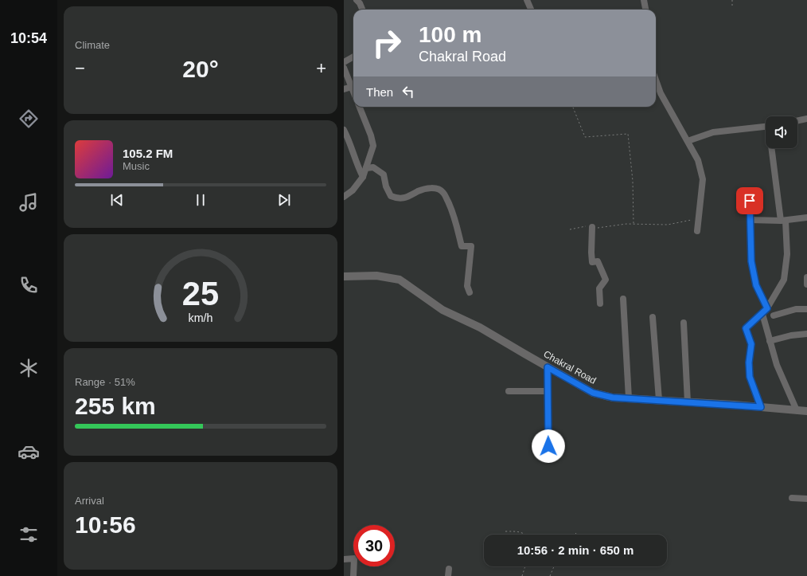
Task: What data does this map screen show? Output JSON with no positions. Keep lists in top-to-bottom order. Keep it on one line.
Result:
{"streets":{"street":["Chakral Road"]},"page":{"tabs":"10:54","tile":["Climate",["Range · 51%","255 km"],["Arrival","10:56"]],"turn":["100 m","Chakral Road"],"heat":["−","20°","+"],"then":"Then","song":["105.2 FM","Music"],"limit":"30","trip":"10:56 · 2 min · 650 m","gauge":["25","km/h"]}}
